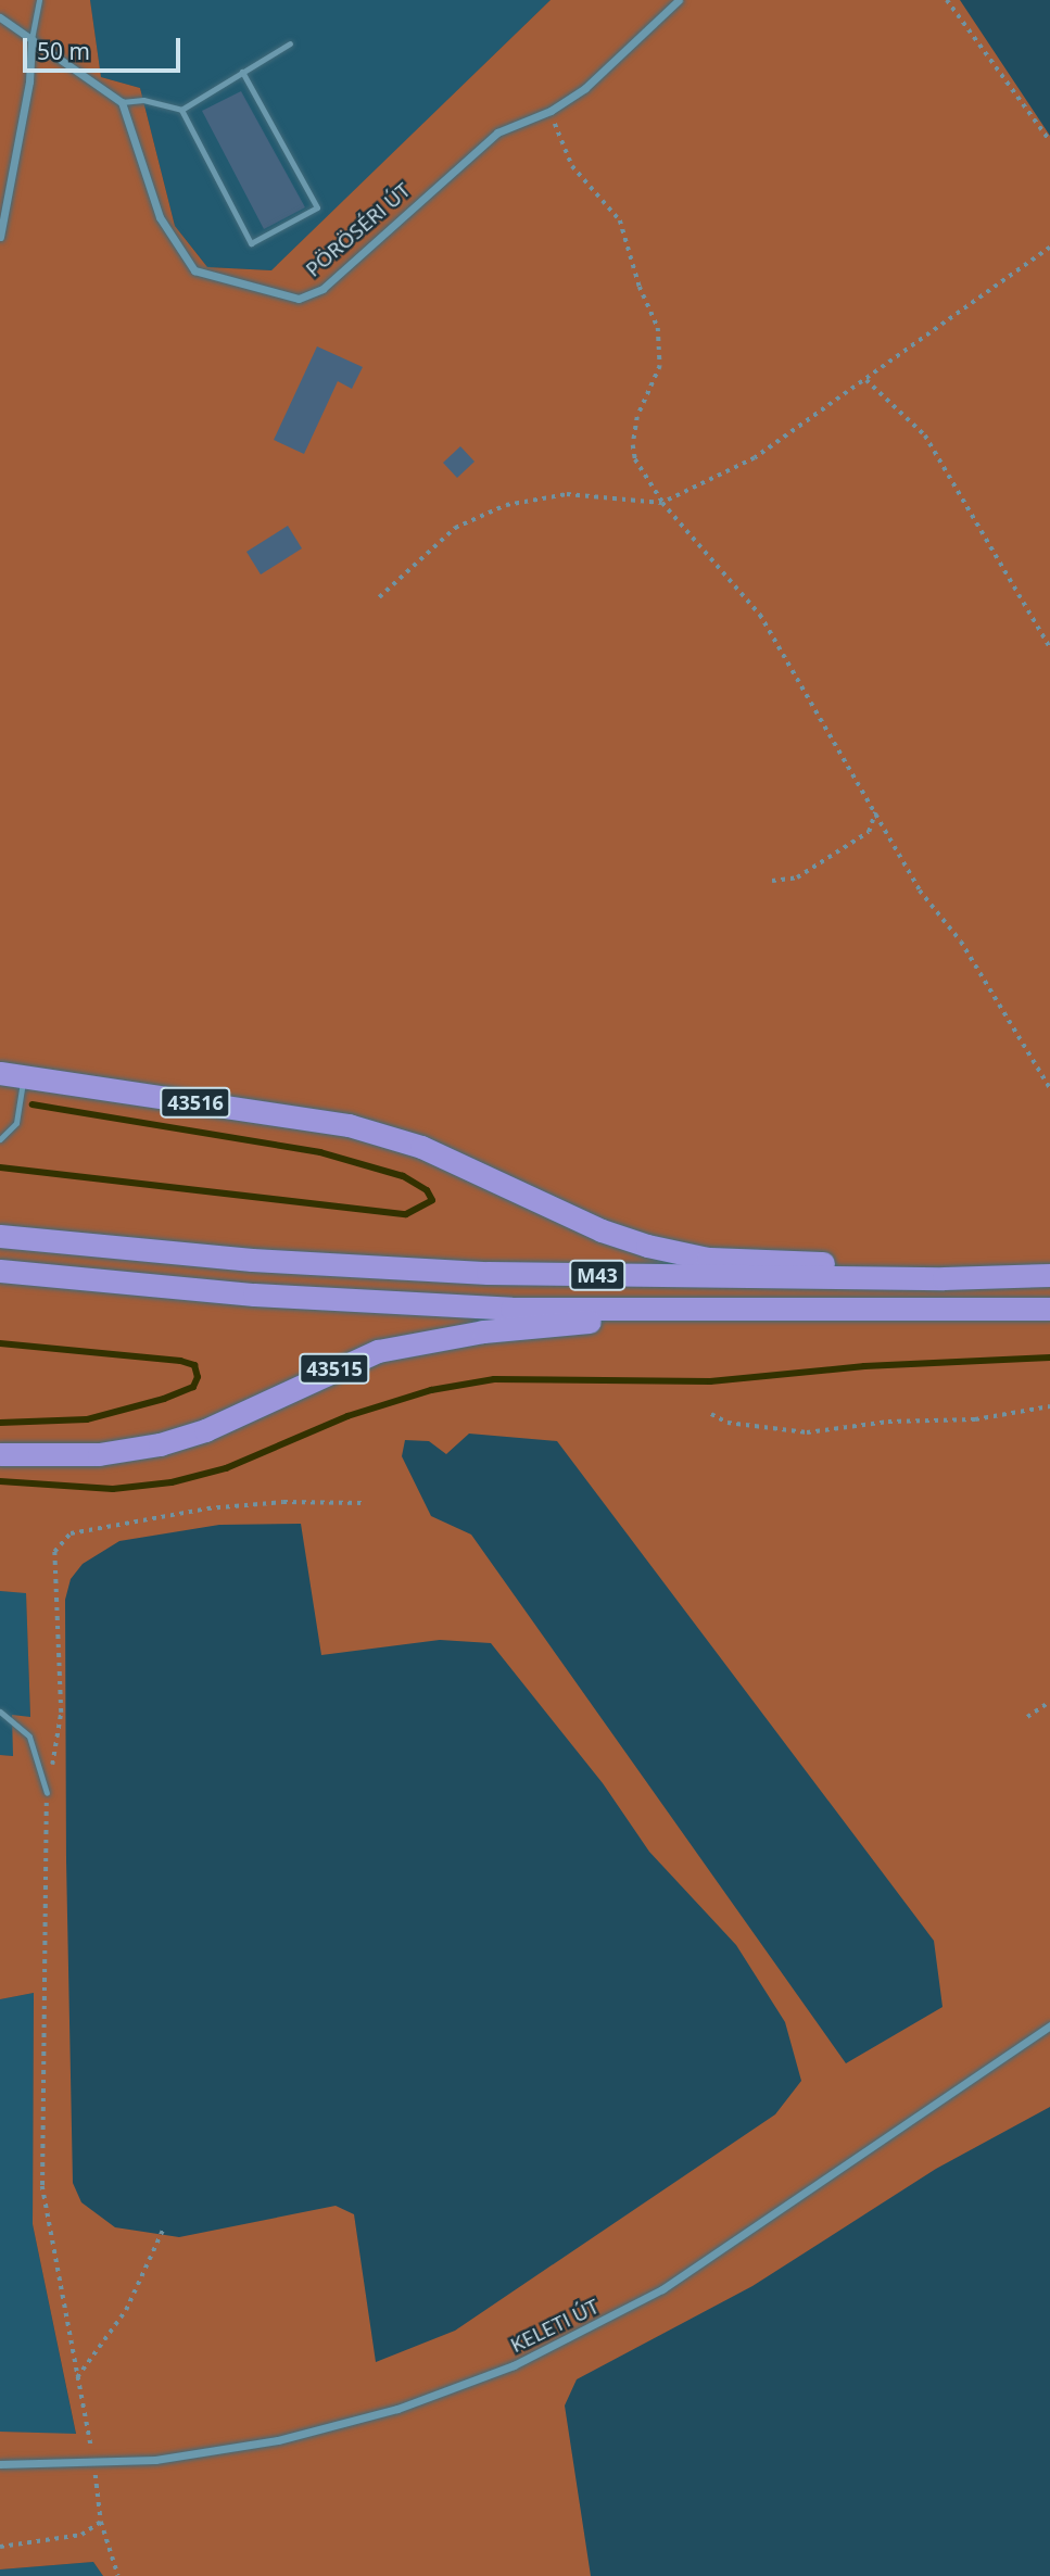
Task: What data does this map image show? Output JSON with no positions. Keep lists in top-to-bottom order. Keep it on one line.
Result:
{"streets":{"highway":["43516","M43","43515"],"street":["PÖRÖSÉRI ÚT","KELETI ÚT"]},"crossings":[["43516","M43"],["M43","43515"]],"scale_bar":"50 m"}
